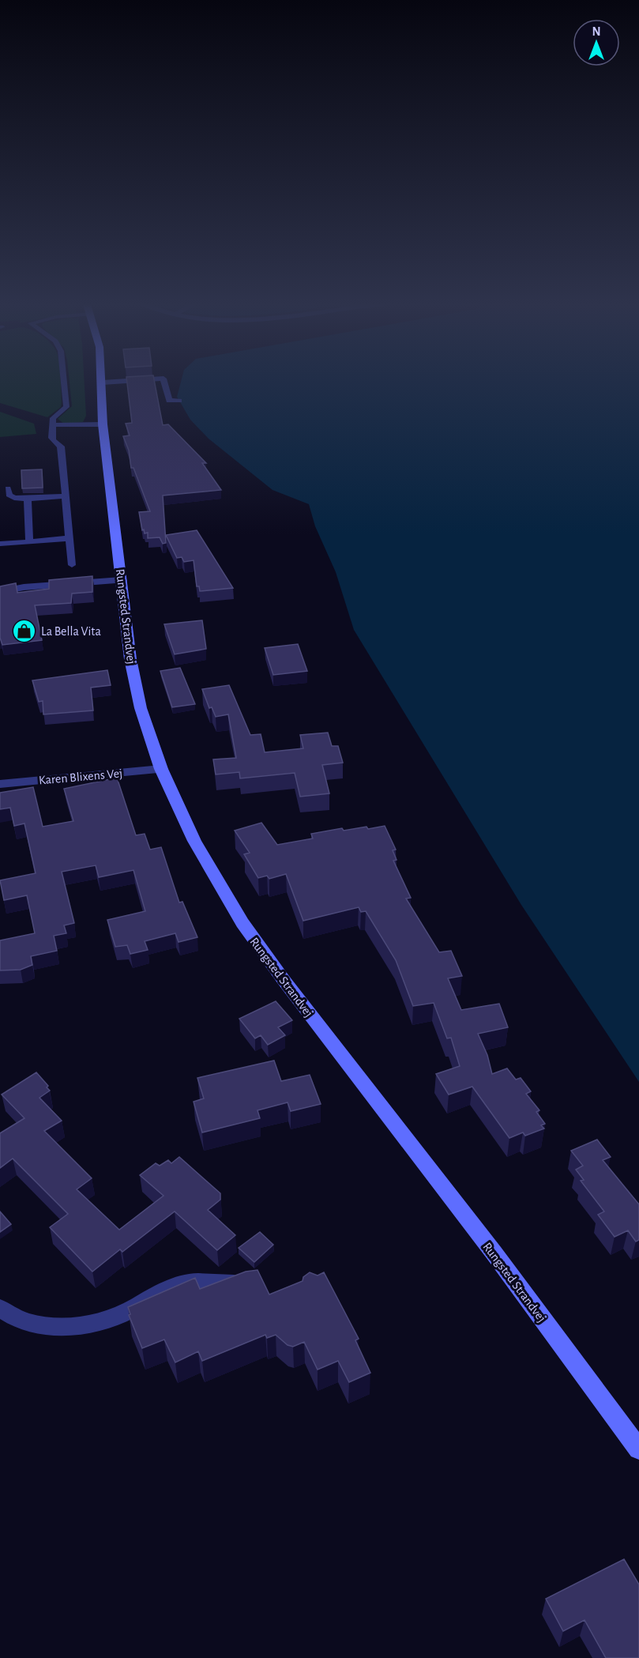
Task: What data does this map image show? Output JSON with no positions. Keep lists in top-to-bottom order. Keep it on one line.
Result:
{"streets":{"main road":["Rungsted Strandvej"],"street":["Karen Blixens Vej"]},"crossings":[["Rungsted Strandvej","Karen Blixens Vej"]],"places":{"shop":["La Bella Vita"]},"north":"top"}
